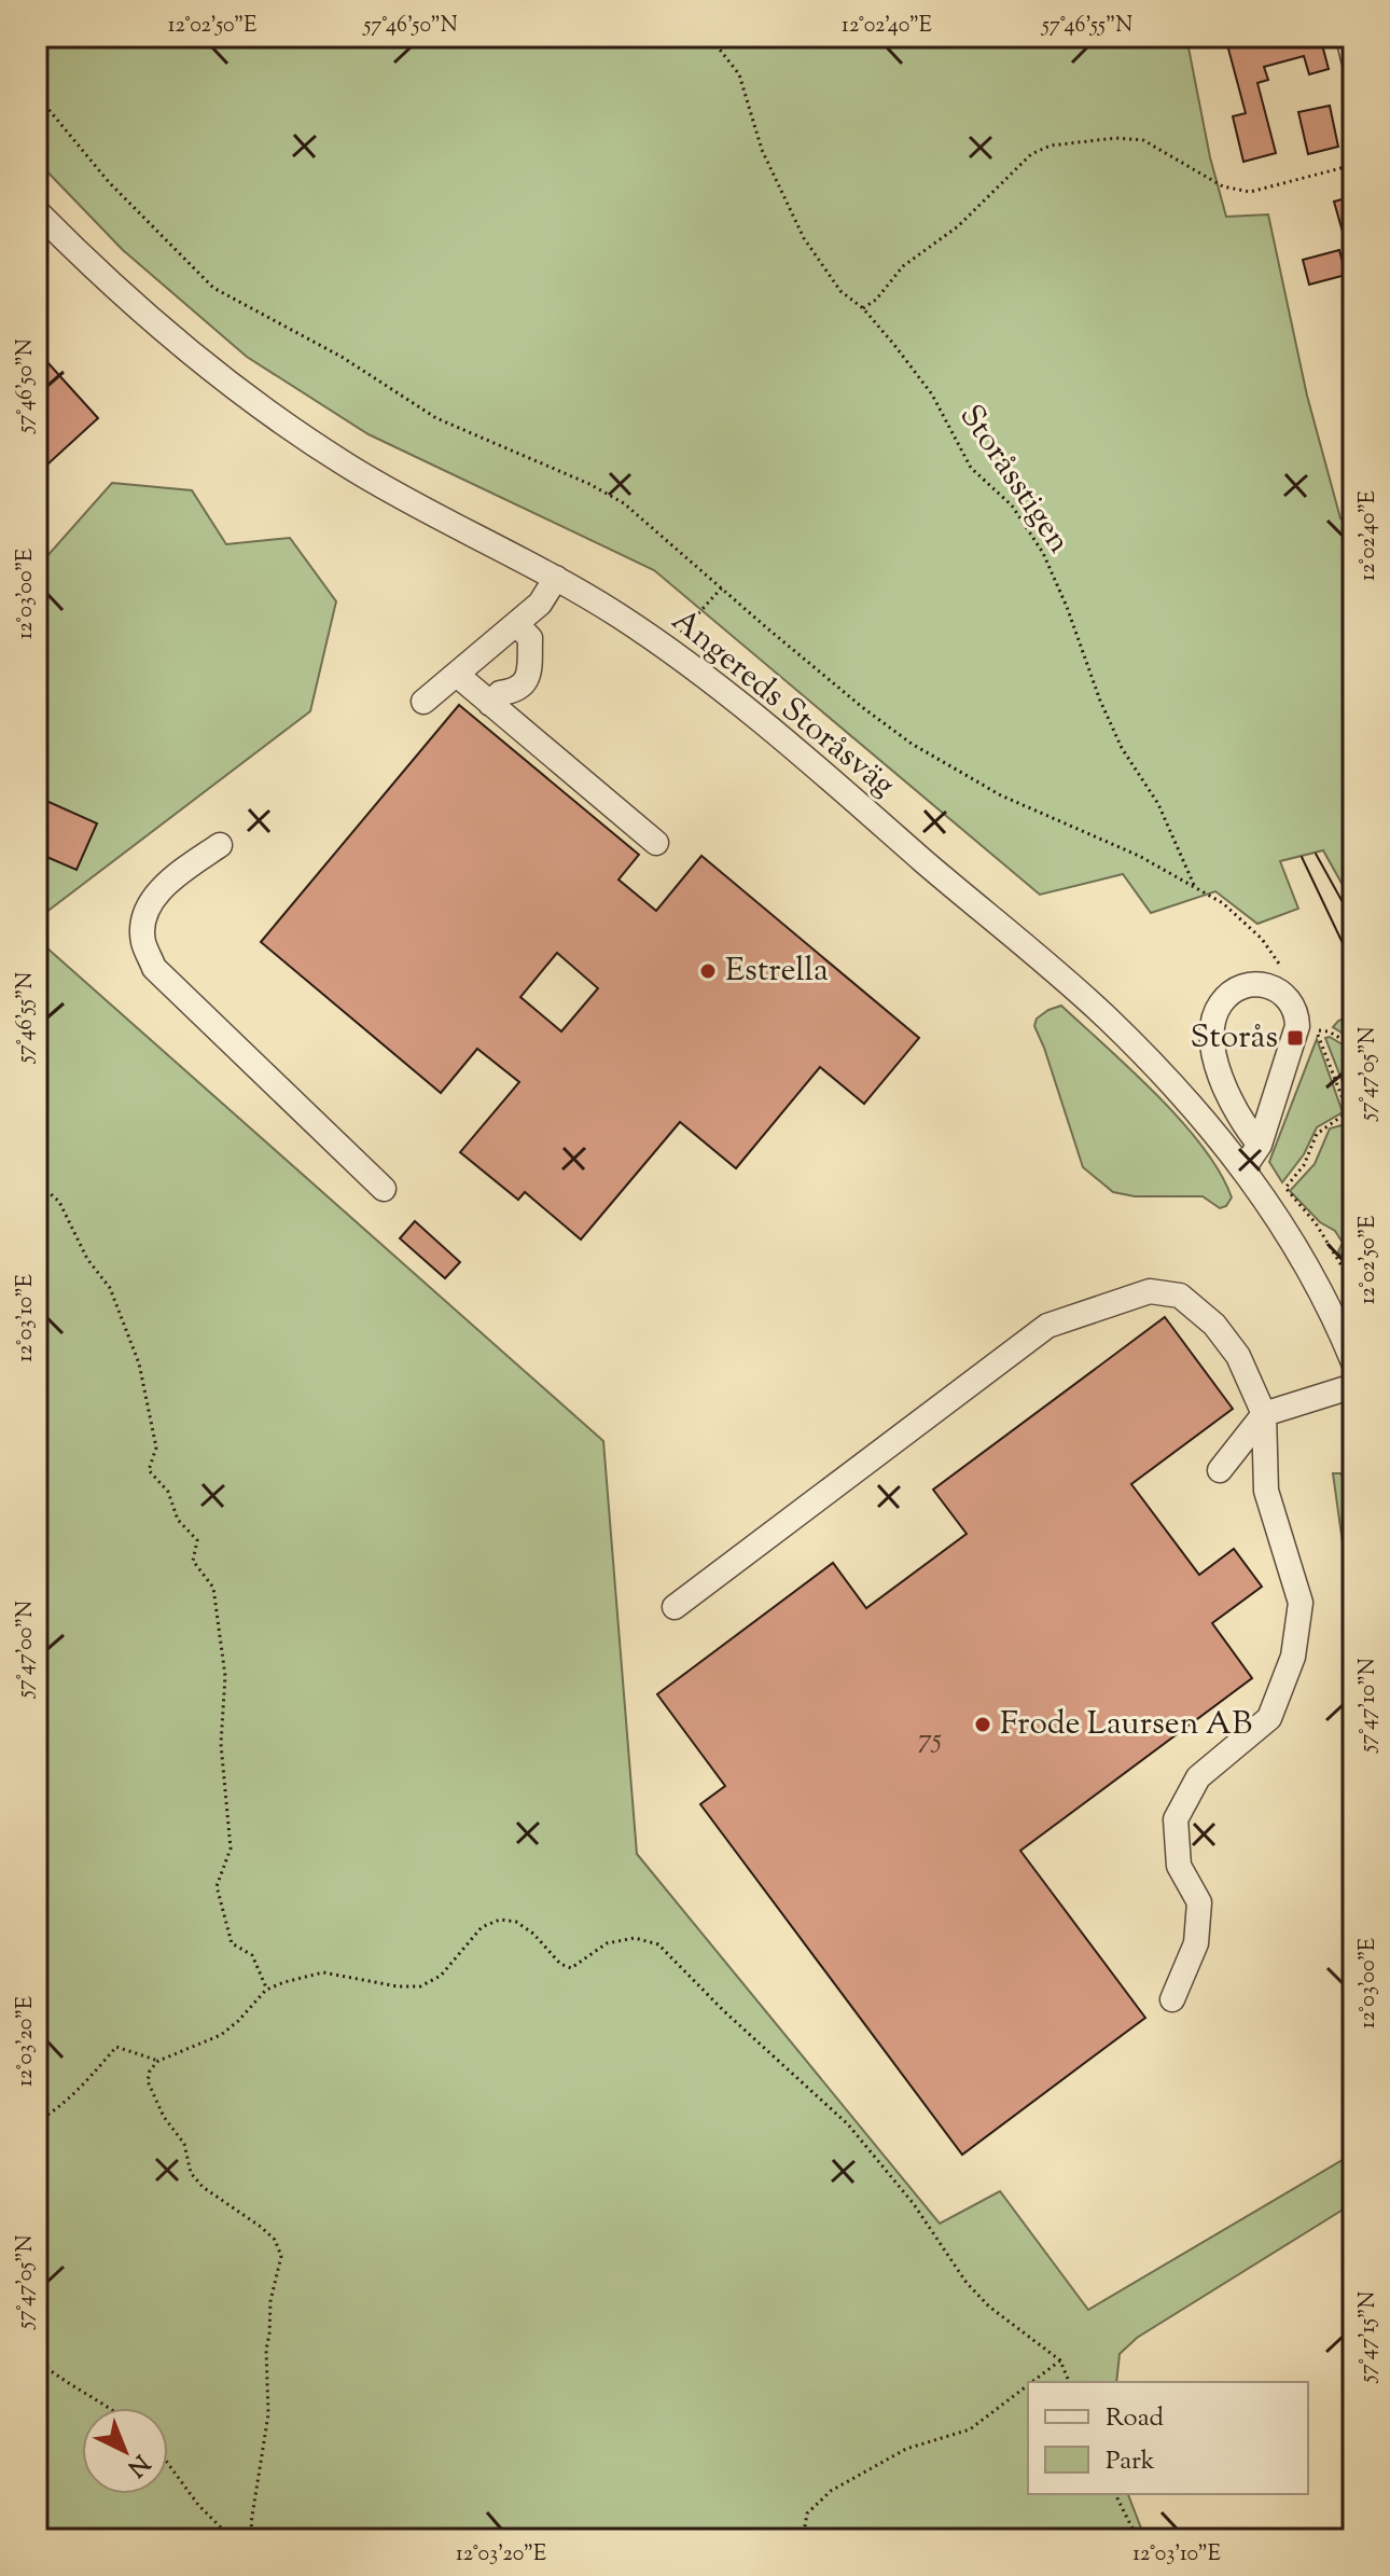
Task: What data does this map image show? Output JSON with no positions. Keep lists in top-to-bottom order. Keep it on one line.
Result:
{"streets":{"street":["Angereds Storåsväg"],"path":["Storåsstigen"]},"places":{"other":["Estrella","Frode Laursen AB"],"transit":["Storås"]},"house_numbers":["75"],"legend":["Road","Park"],"north":"bottom right","coordinates":["12°02'50\"E","57°46'50\"N","12°02'40\"E","57°46'55\"N","12°03'00\"E","57°47'05\"N","12°03'10\"E","57°47'00\"N","57°47'10\"N","12°03'20\"E","57°47'15\"N"]}
